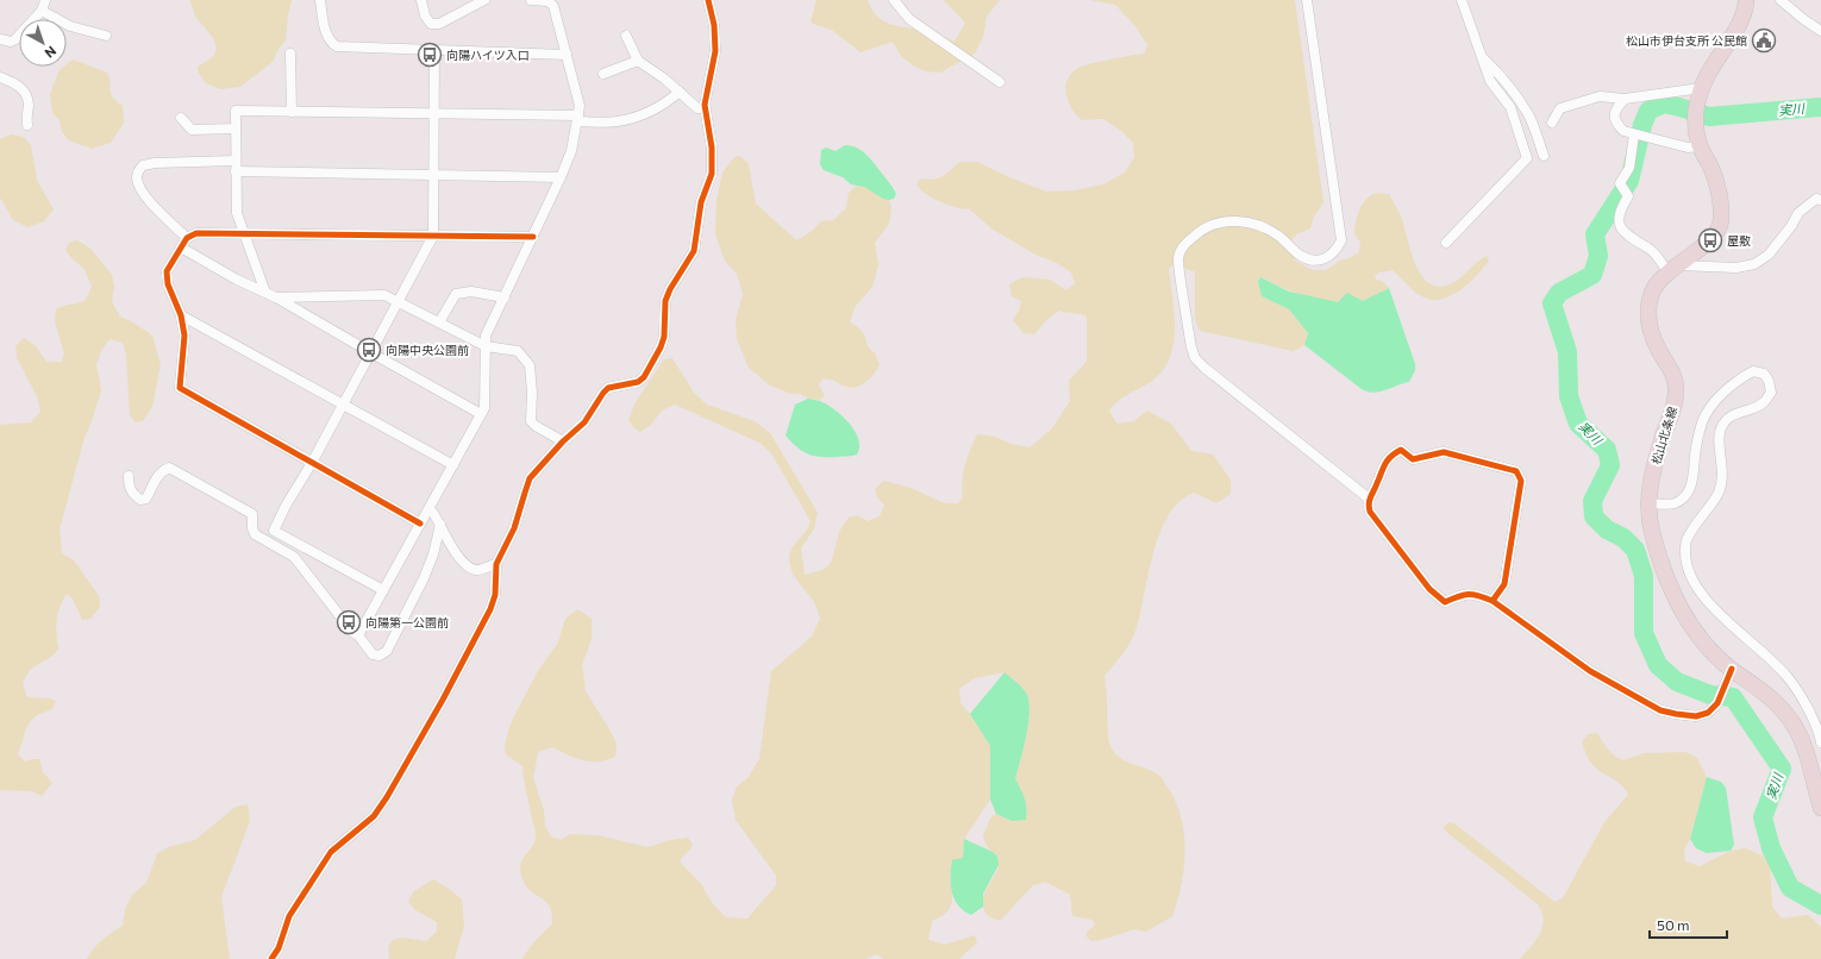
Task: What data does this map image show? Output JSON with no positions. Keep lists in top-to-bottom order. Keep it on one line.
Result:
{"streets":{"main road":["松山北条線"]},"water":["実川"],"places":{"public building":["松山市伊台支所 公民館"],"bus stop":["向陽ハイツ入口","屋敷","向陽中央公園前","向陽第一公園前"]},"scale_bar":"50 m","north":"bottom right"}
